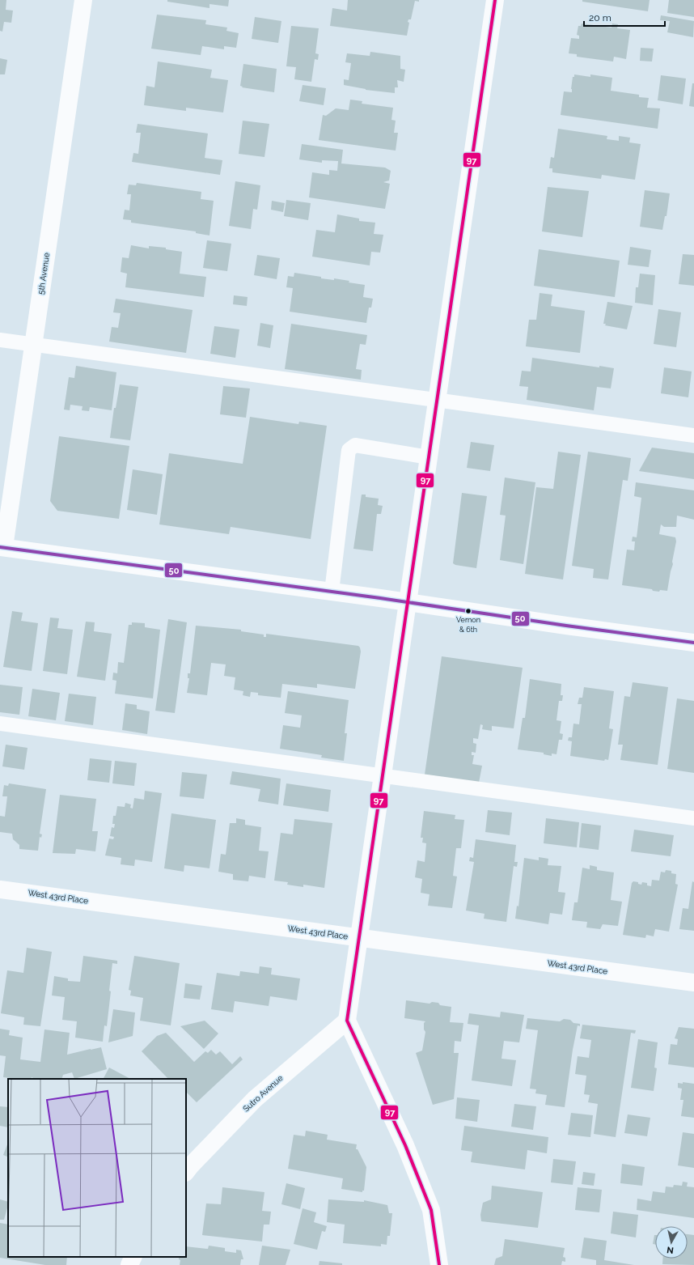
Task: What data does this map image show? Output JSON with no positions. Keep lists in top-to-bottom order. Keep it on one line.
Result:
{"streets":{"street":["5th Avenue","West 43rd Place","Sutro Avenue"]},"places":["Vernon & 6th"],"lines":["transit line 97","transit line 50"],"scale_bar":"20 m","north":"bottom"}
